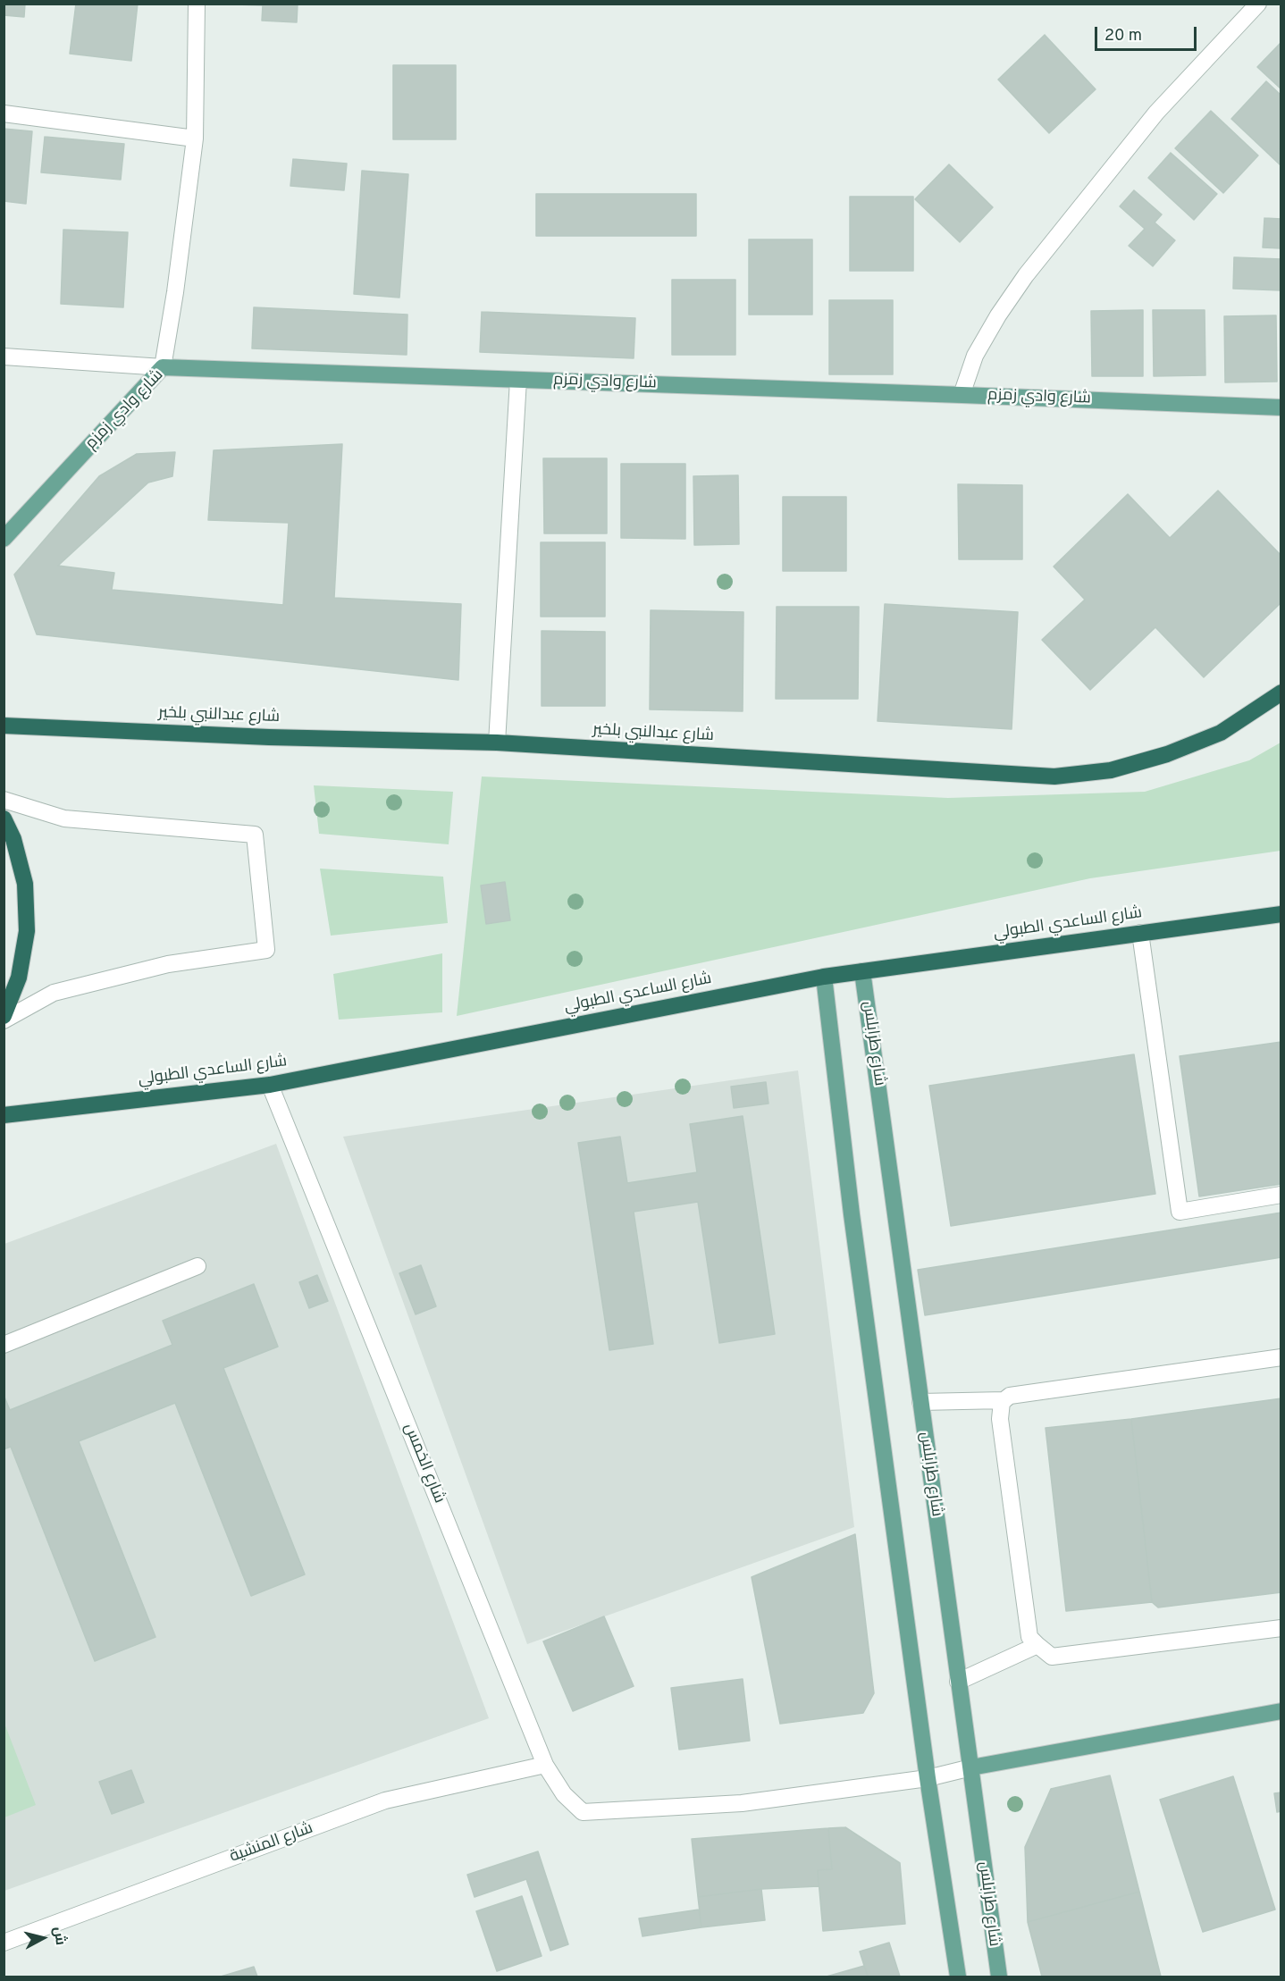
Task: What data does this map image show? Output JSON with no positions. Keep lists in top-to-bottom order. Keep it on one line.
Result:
{"streets":{"highway":["شارع عبدالنبي بلخير","شارع الساعدي الطبولي"],"main road":["شارع وادي زمزم","شارع طرابلس"],"street":["شارع الخمس","شارع المنشية"]},"crossings":[["شارع الساعدي الطبولي","شارع طرابلس"],["شارع الساعدي الطبولي","شارع الخمس"],["شارع الخمس","شارع المنشية"]],"scale_bar":"20 m","north":"right"}
